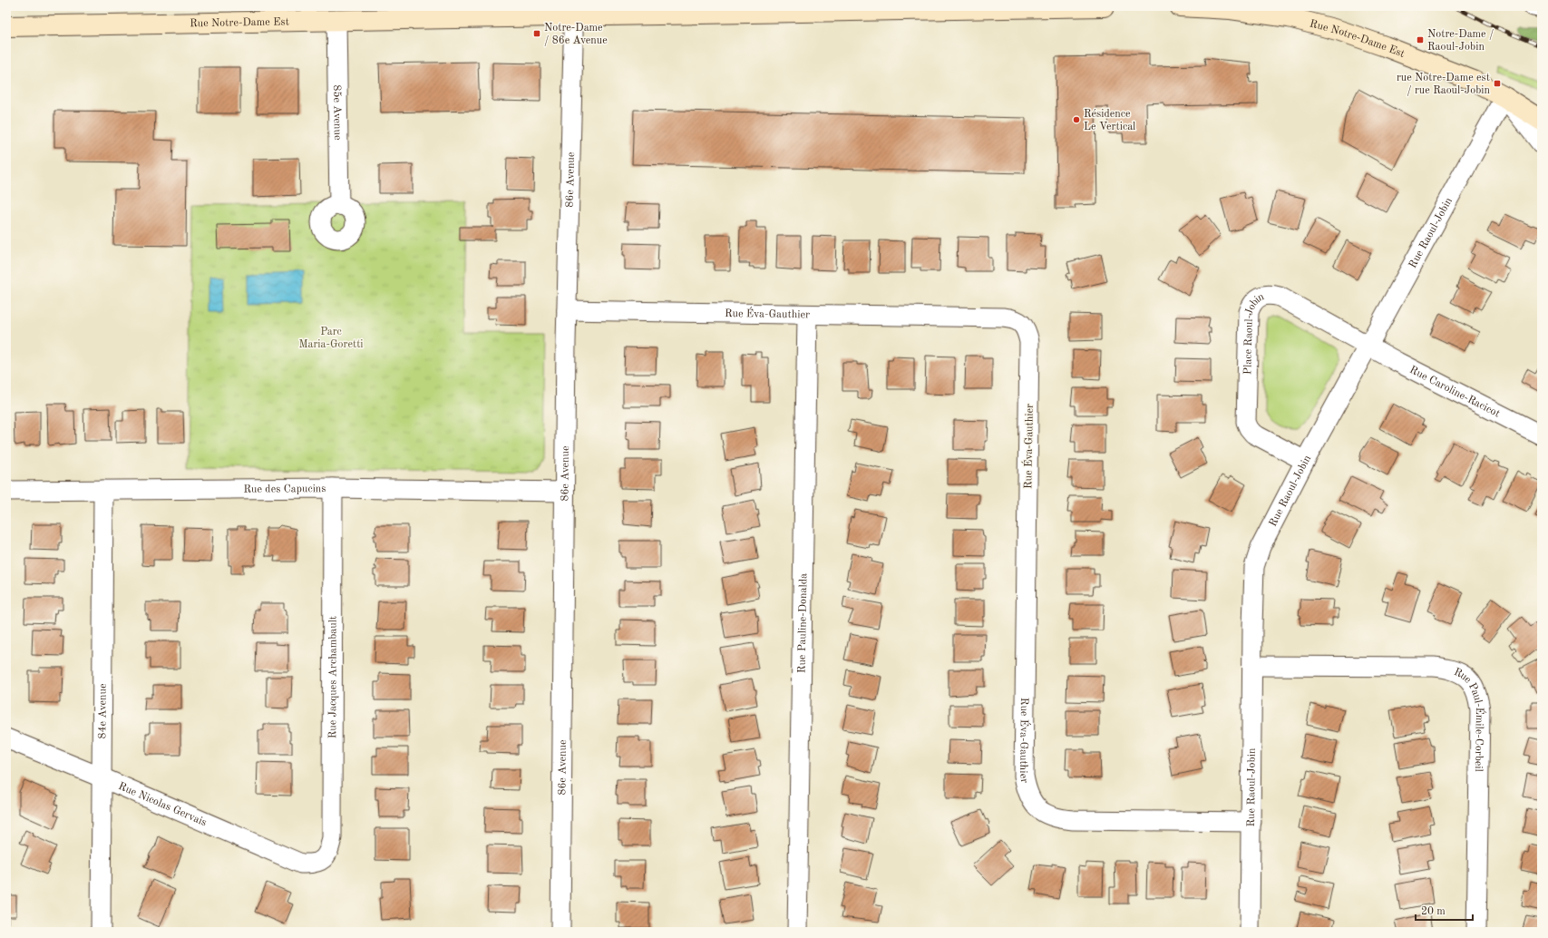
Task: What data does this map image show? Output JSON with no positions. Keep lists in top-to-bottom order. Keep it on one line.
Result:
{"streets":{"main road":["Rue Notre-Dame Est"],"street":["85e Avenue","86e Avenue","Rue Raoul-Jobin","Rue Éva-Gauthier","Place Raoul-Jobin","Rue Caroline-Racicot","Rue des Capucins","Rue Pauline-Donalda","Rue Jacques Archambault","84e Avenue","Rue Paul-Émile-Corbeil","Rue Nicolas Gervais"]},"crossings":[["Rue Notre-Dame Est","85e Avenue"],["Rue Notre-Dame Est","86e Avenue"],["Rue Notre-Dame Est","Rue Raoul-Jobin"],["86e Avenue","Rue Éva-Gauthier"],["86e Avenue","Rue des Capucins"],["Rue Raoul-Jobin","Rue Éva-Gauthier"],["Rue Raoul-Jobin","Place Raoul-Jobin"],["Rue Raoul-Jobin","Rue Caroline-Racicot"],["Rue Raoul-Jobin","Rue Paul-Émile-Corbeil"],["Rue Éva-Gauthier","Rue Pauline-Donalda"],["Place Raoul-Jobin","Rue Caroline-Racicot"],["Rue des Capucins","Rue Jacques Archambault"],["Rue des Capucins","84e Avenue"],["Rue Jacques Archambault","Rue Nicolas Gervais"],["84e Avenue","Rue Nicolas Gervais"]],"parks":["Parc Maria-Goretti"],"places":{"transit":["Notre-Dame / 86e Avenue","Notre-Dame / Raoul-Jobin","rue Notre-Dame est / rue Raoul-Jobin"],"other":["Résidence Le Vertical"]},"scale_bar":"20 m"}
